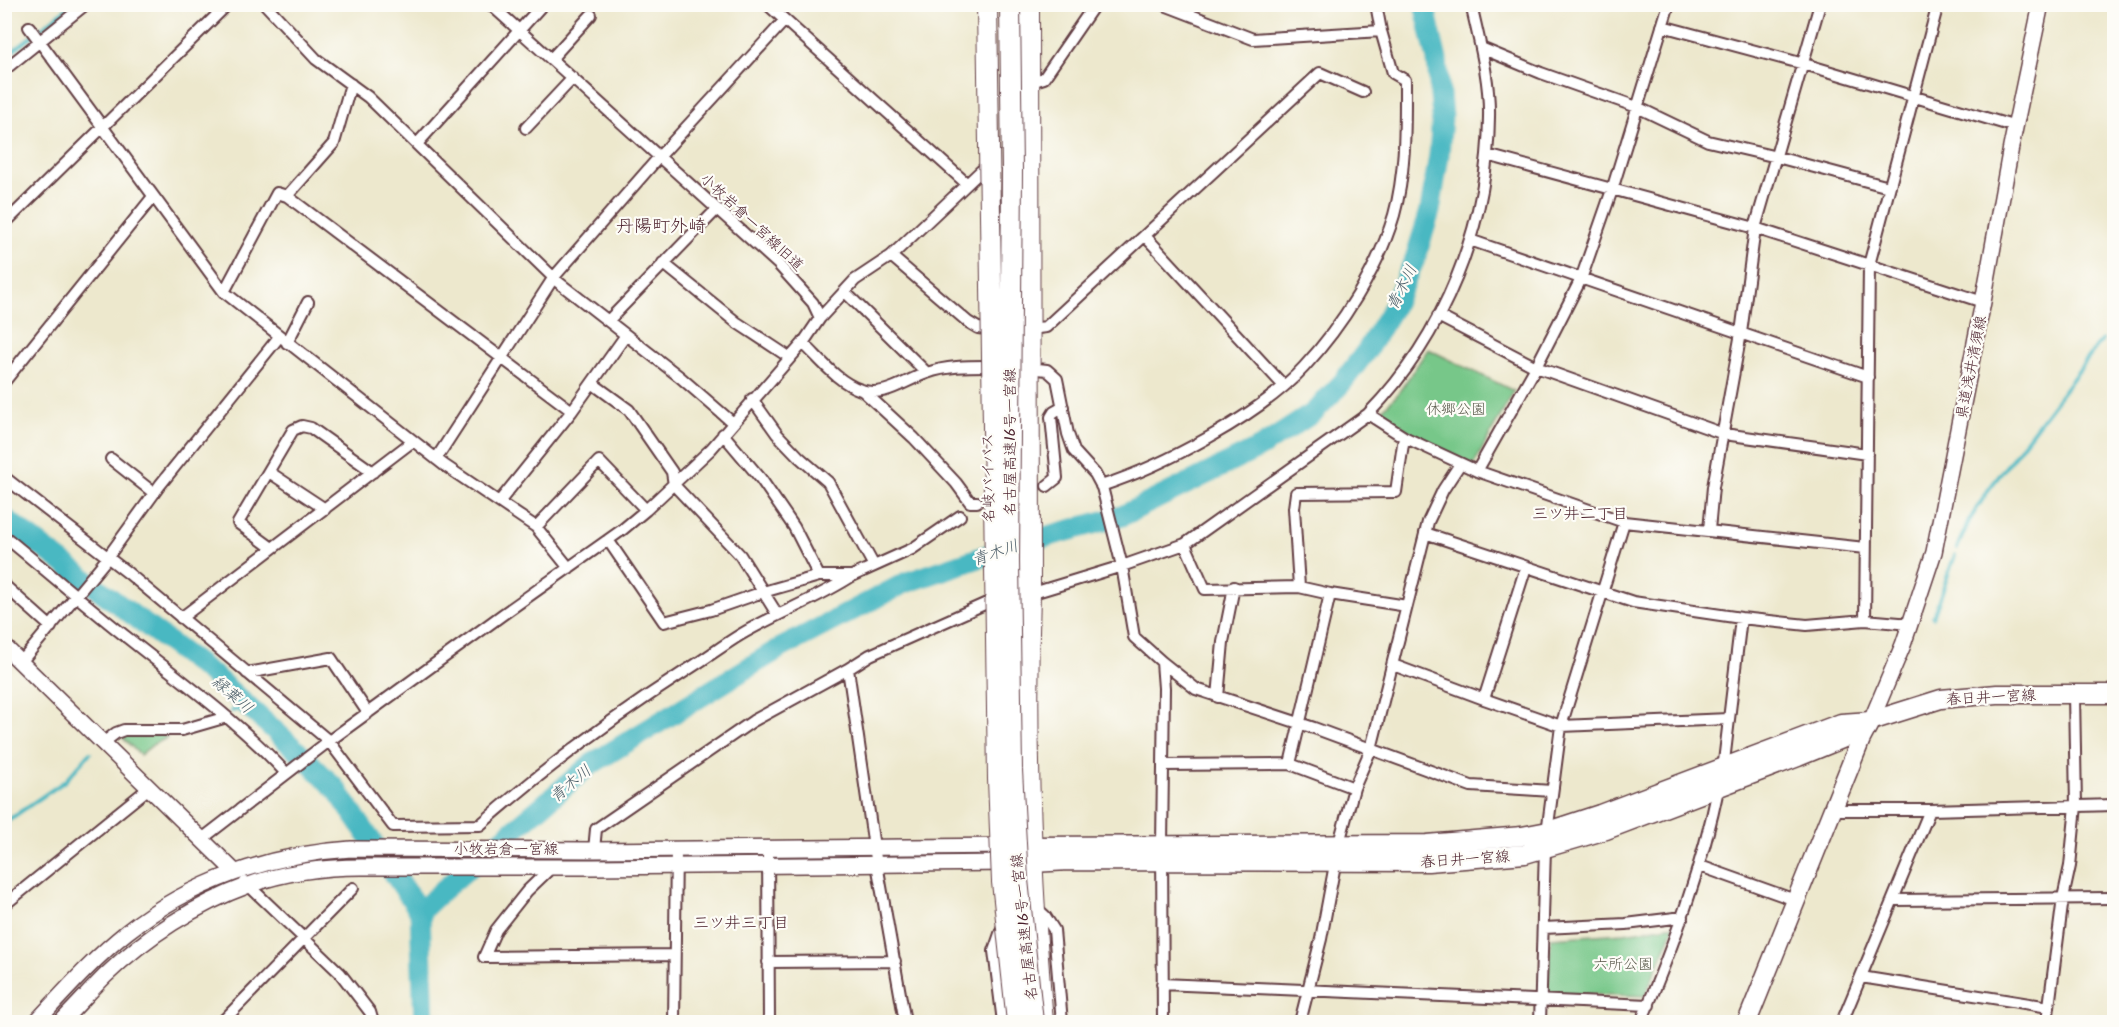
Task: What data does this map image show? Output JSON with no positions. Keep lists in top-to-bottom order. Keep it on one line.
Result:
{"streets":{"highway":["名古屋高速16号一宮線","名岐バイパス"],"main road":["県道浅井清須線","春日井一宮線","小牧岩倉一宮線"],"street":["小牧岩倉一宮線旧道"]},"crossings":[["県道浅井清須線","春日井一宮線"],["名古屋高速16号一宮線","名岐バイパス"],["名岐バイパス","小牧岩倉一宮線"],["春日井一宮線","小牧岩倉一宮線"]],"districts":["丹陽町外崎","三ツ井二丁目","三ツ井三丁目"],"water":["青木川","縁葉川"],"parks":["休郷公園","六所公園"]}
